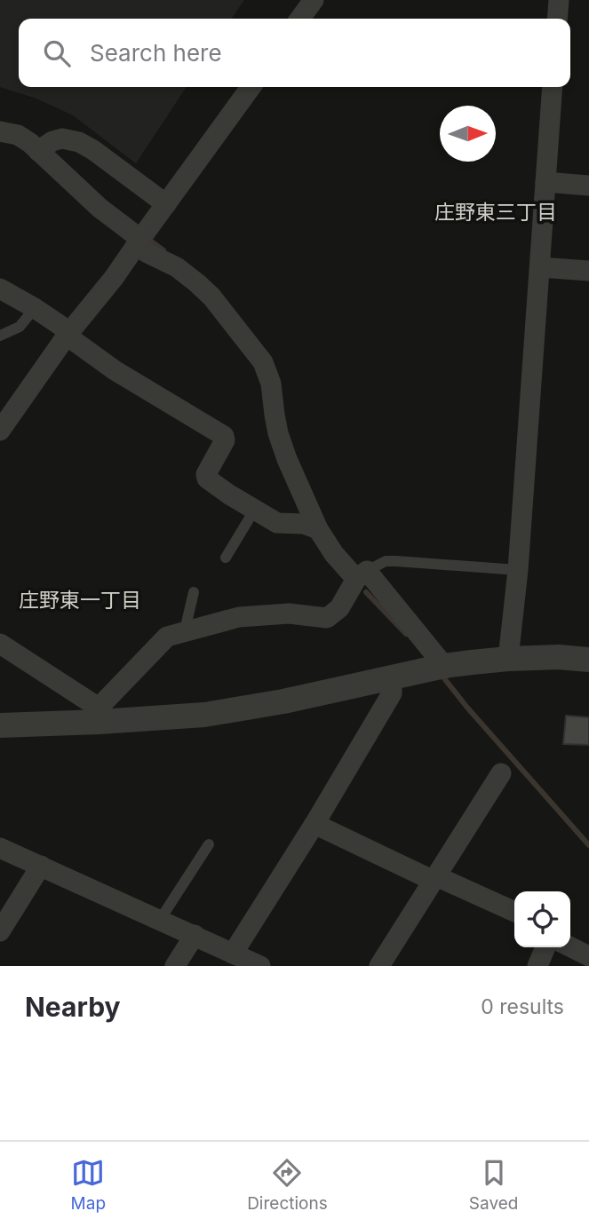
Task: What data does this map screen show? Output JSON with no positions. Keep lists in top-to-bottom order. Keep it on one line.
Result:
{"districts":["庄野東三丁目","庄野東一丁目"],"north":"right","page":{"search":"Search here","heading":["Nearby","0 results"],"nav":["Map","Directions","Saved"]}}
